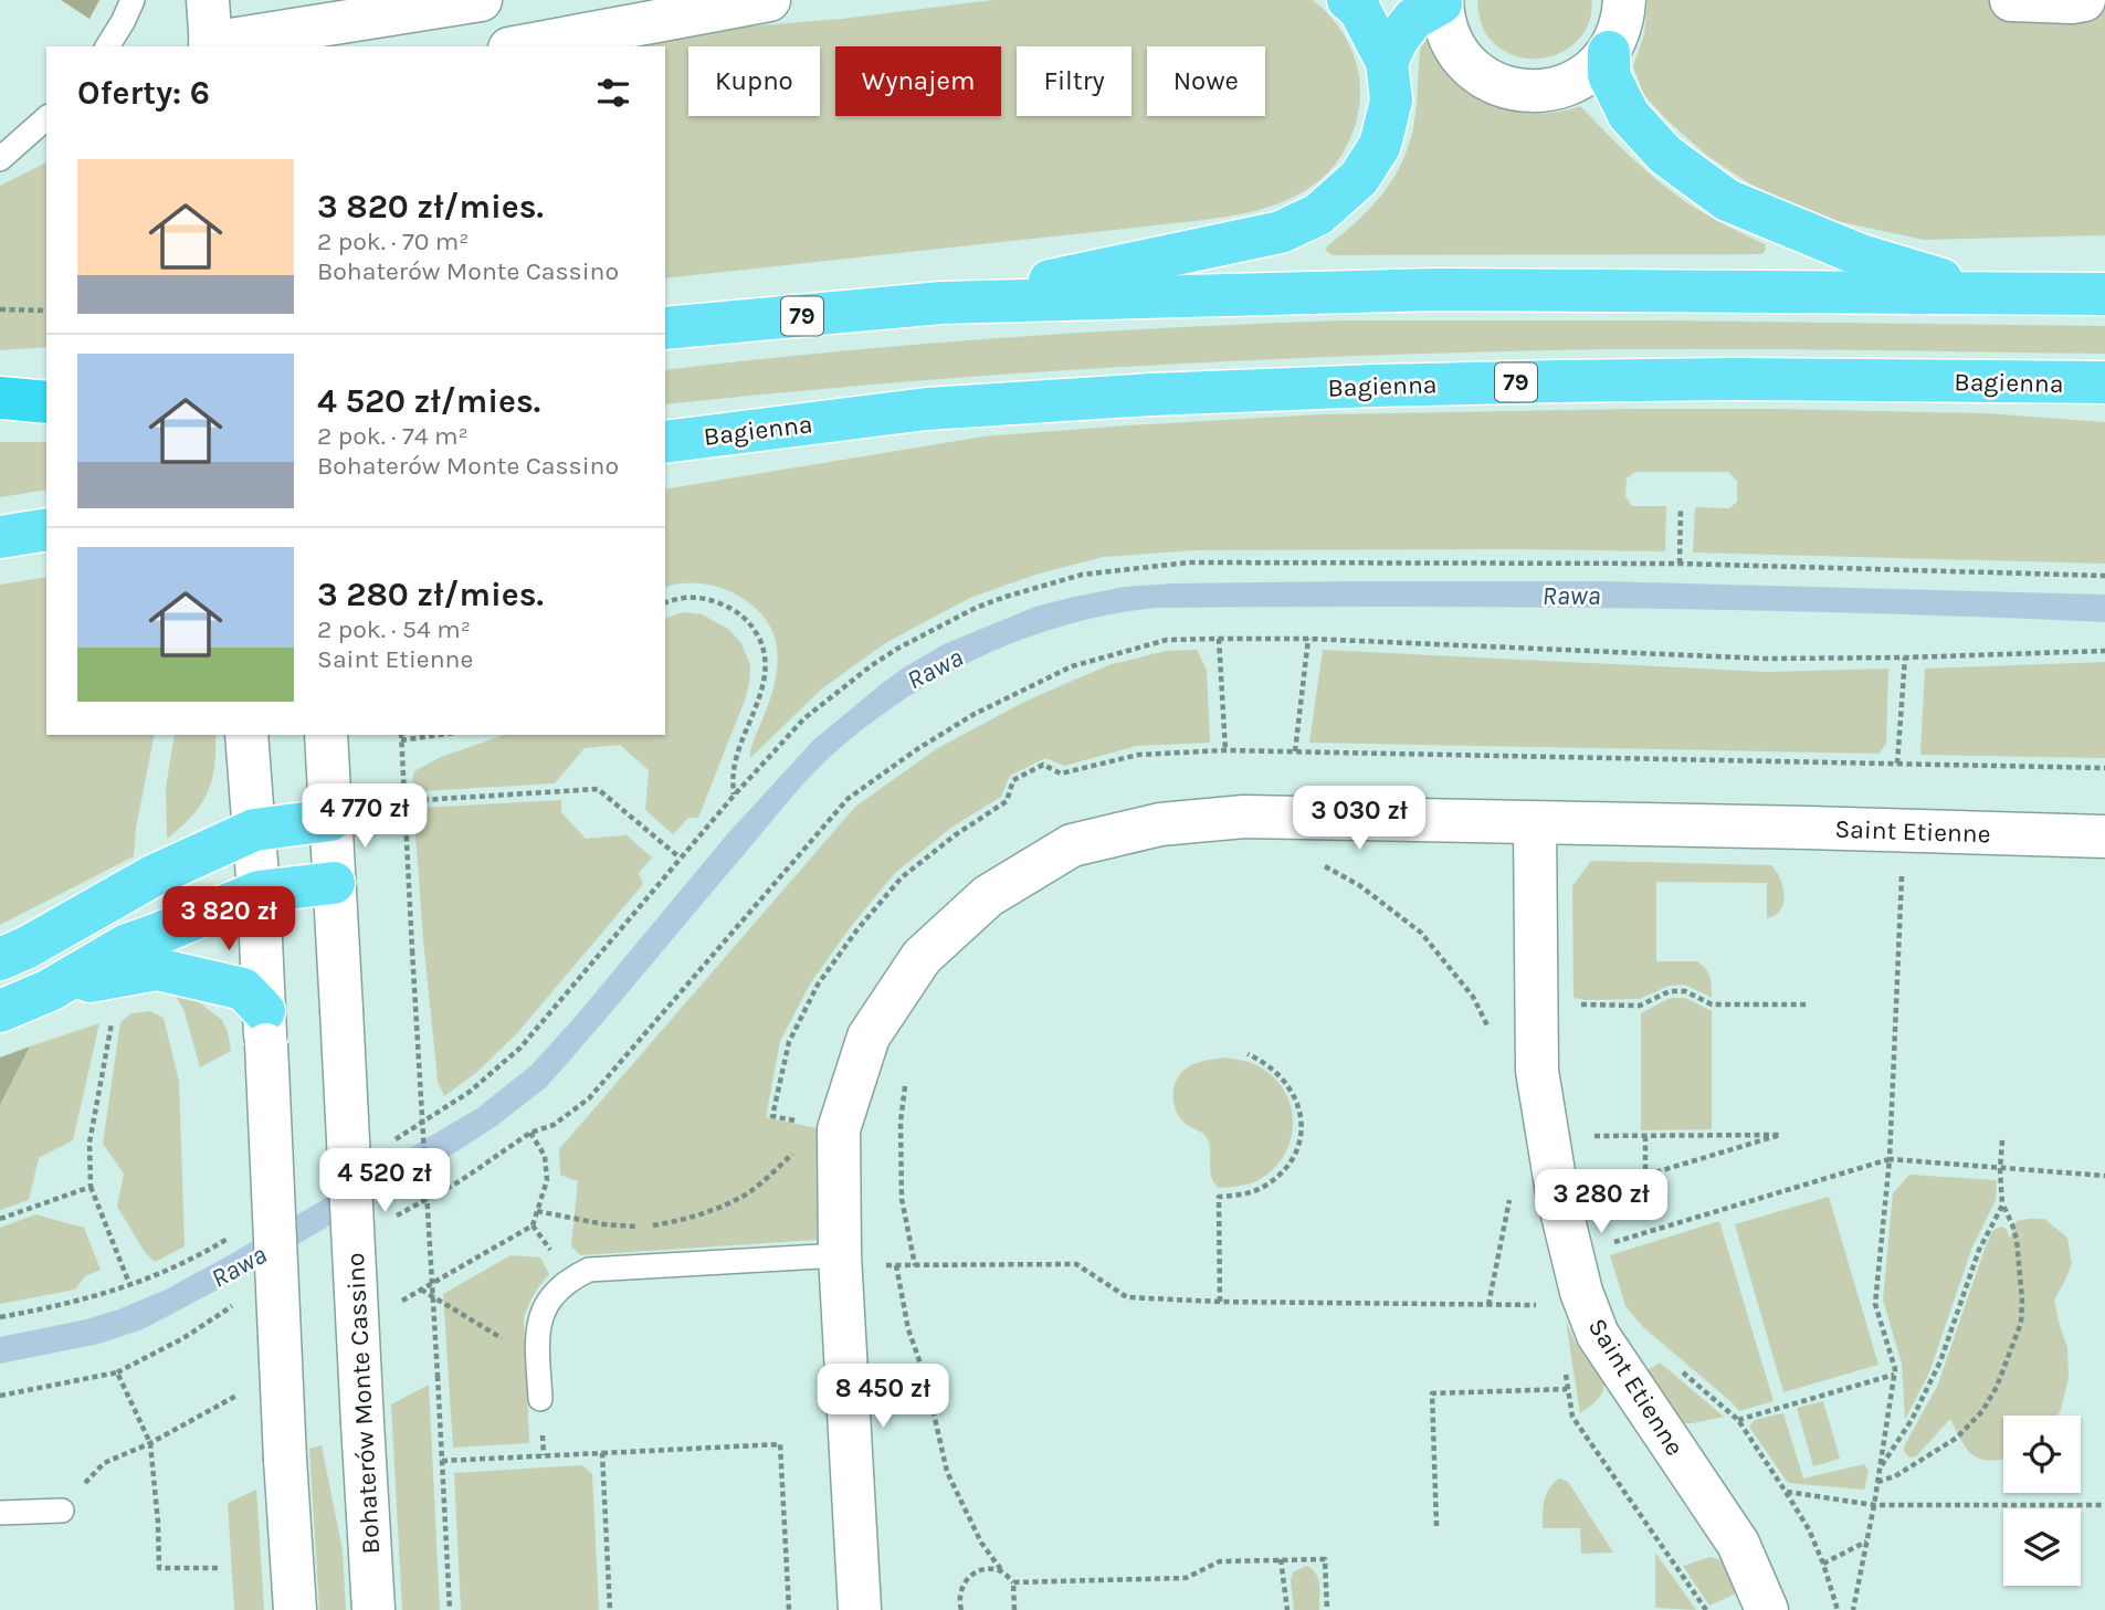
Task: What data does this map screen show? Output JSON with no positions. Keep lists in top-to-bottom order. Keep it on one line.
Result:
{"streets":{"main road":["79","Bagienna"],"street":["Saint Etienne","Bohaterów Monte Cassino"]},"water":["Rawa"],"page":{"chip":["Kupno","Wynajem","Filtry","Nowe"],"heading":"Oferty: 6","list":[{"name":"3 820 zł/mies.","note":"2 pok. · 70 m² · Bohaterów Monte Cassino"},{"name":"4 520 zł/mies.","note":"2 pok. · 74 m² · Bohaterów Monte Cassino"},{"name":"3 280 zł/mies.","note":"2 pok. · 54 m² · Saint Etienne"}],"price":["4 770 zł","3 030 zł","3 820 zł","4 520 zł","3 280 zł","8 450 zł"]}}
